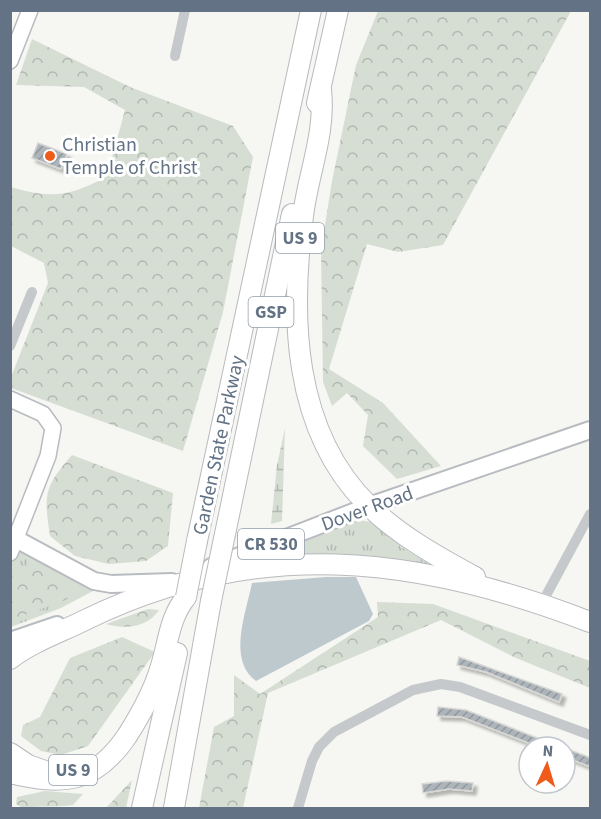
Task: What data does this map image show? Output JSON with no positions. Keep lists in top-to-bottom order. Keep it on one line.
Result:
{"streets":{"highway":["US 9","GSP","Garden State Parkway"],"main road":["Dover Road","CR 530"]},"crossings":[["US 9","Garden State Parkway"],["US 9","Dover Road"]],"places":["Christian Temple of Christ"],"north":"top"}
